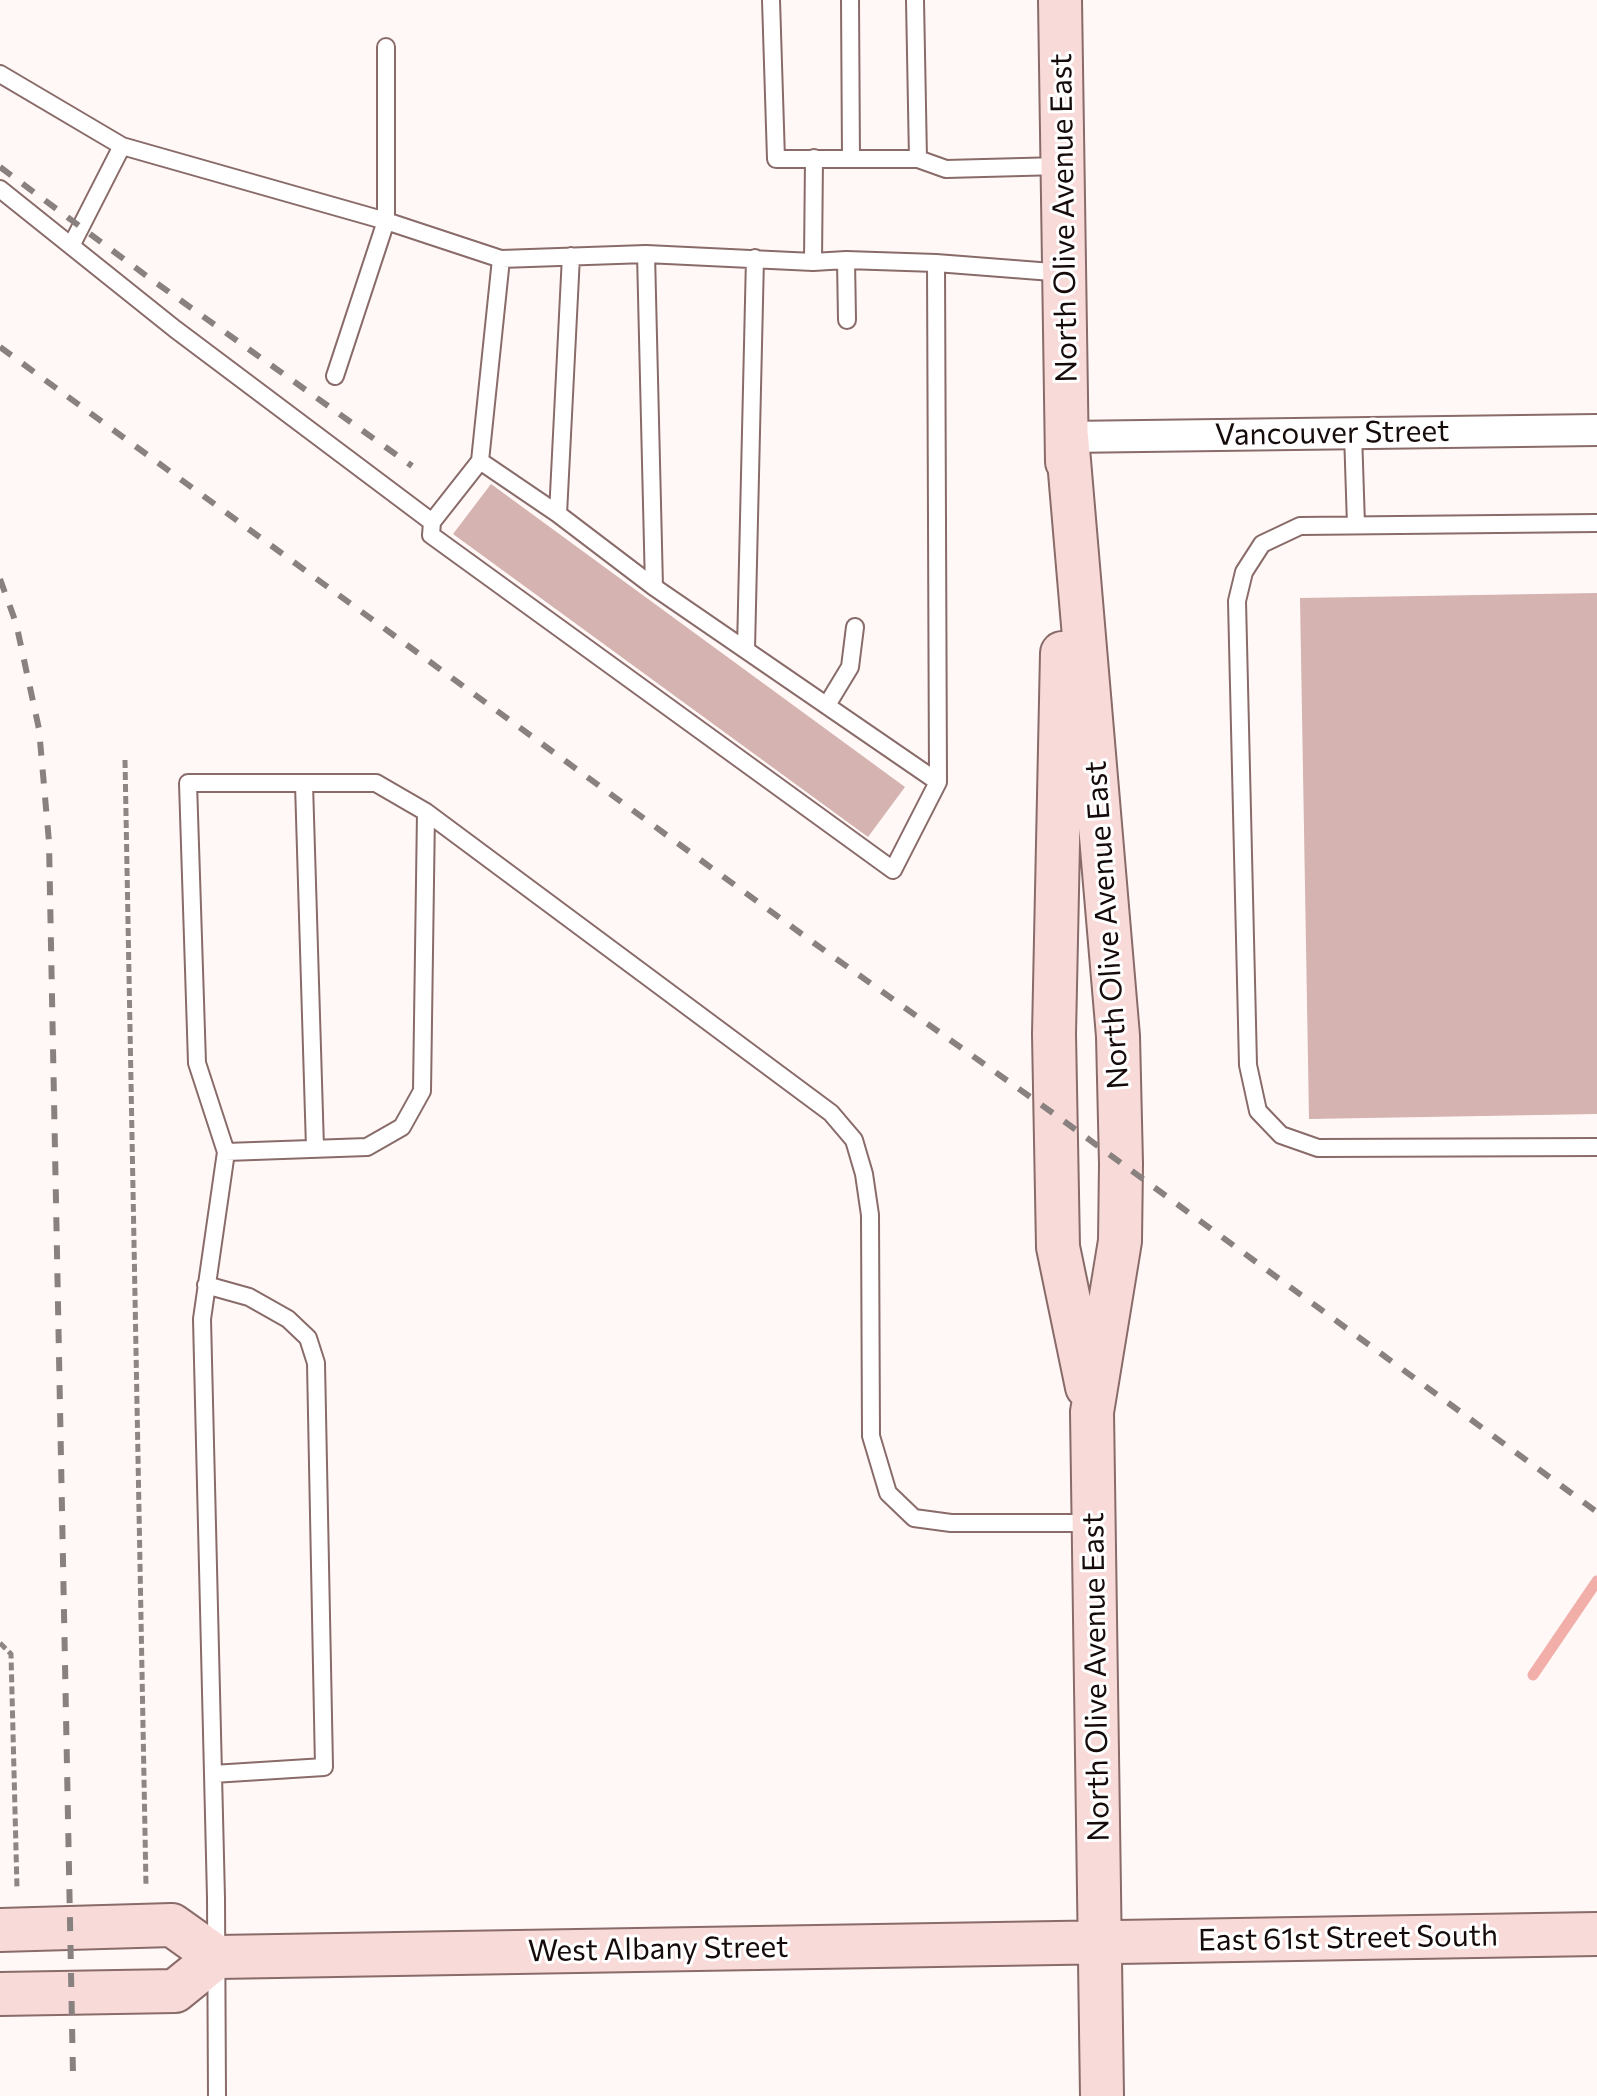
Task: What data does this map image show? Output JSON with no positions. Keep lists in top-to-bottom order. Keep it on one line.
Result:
{"streets":{"street":["North Olive Avenue East","Vancouver Street","East 61st Street South","West Albany Street"]},"crossings":[["North Olive Avenue East","Vancouver Street"],["North Olive Avenue East","East 61st Street South"],["North Olive Avenue East","West Albany Street"],["East 61st Street South","West Albany Street"]]}
